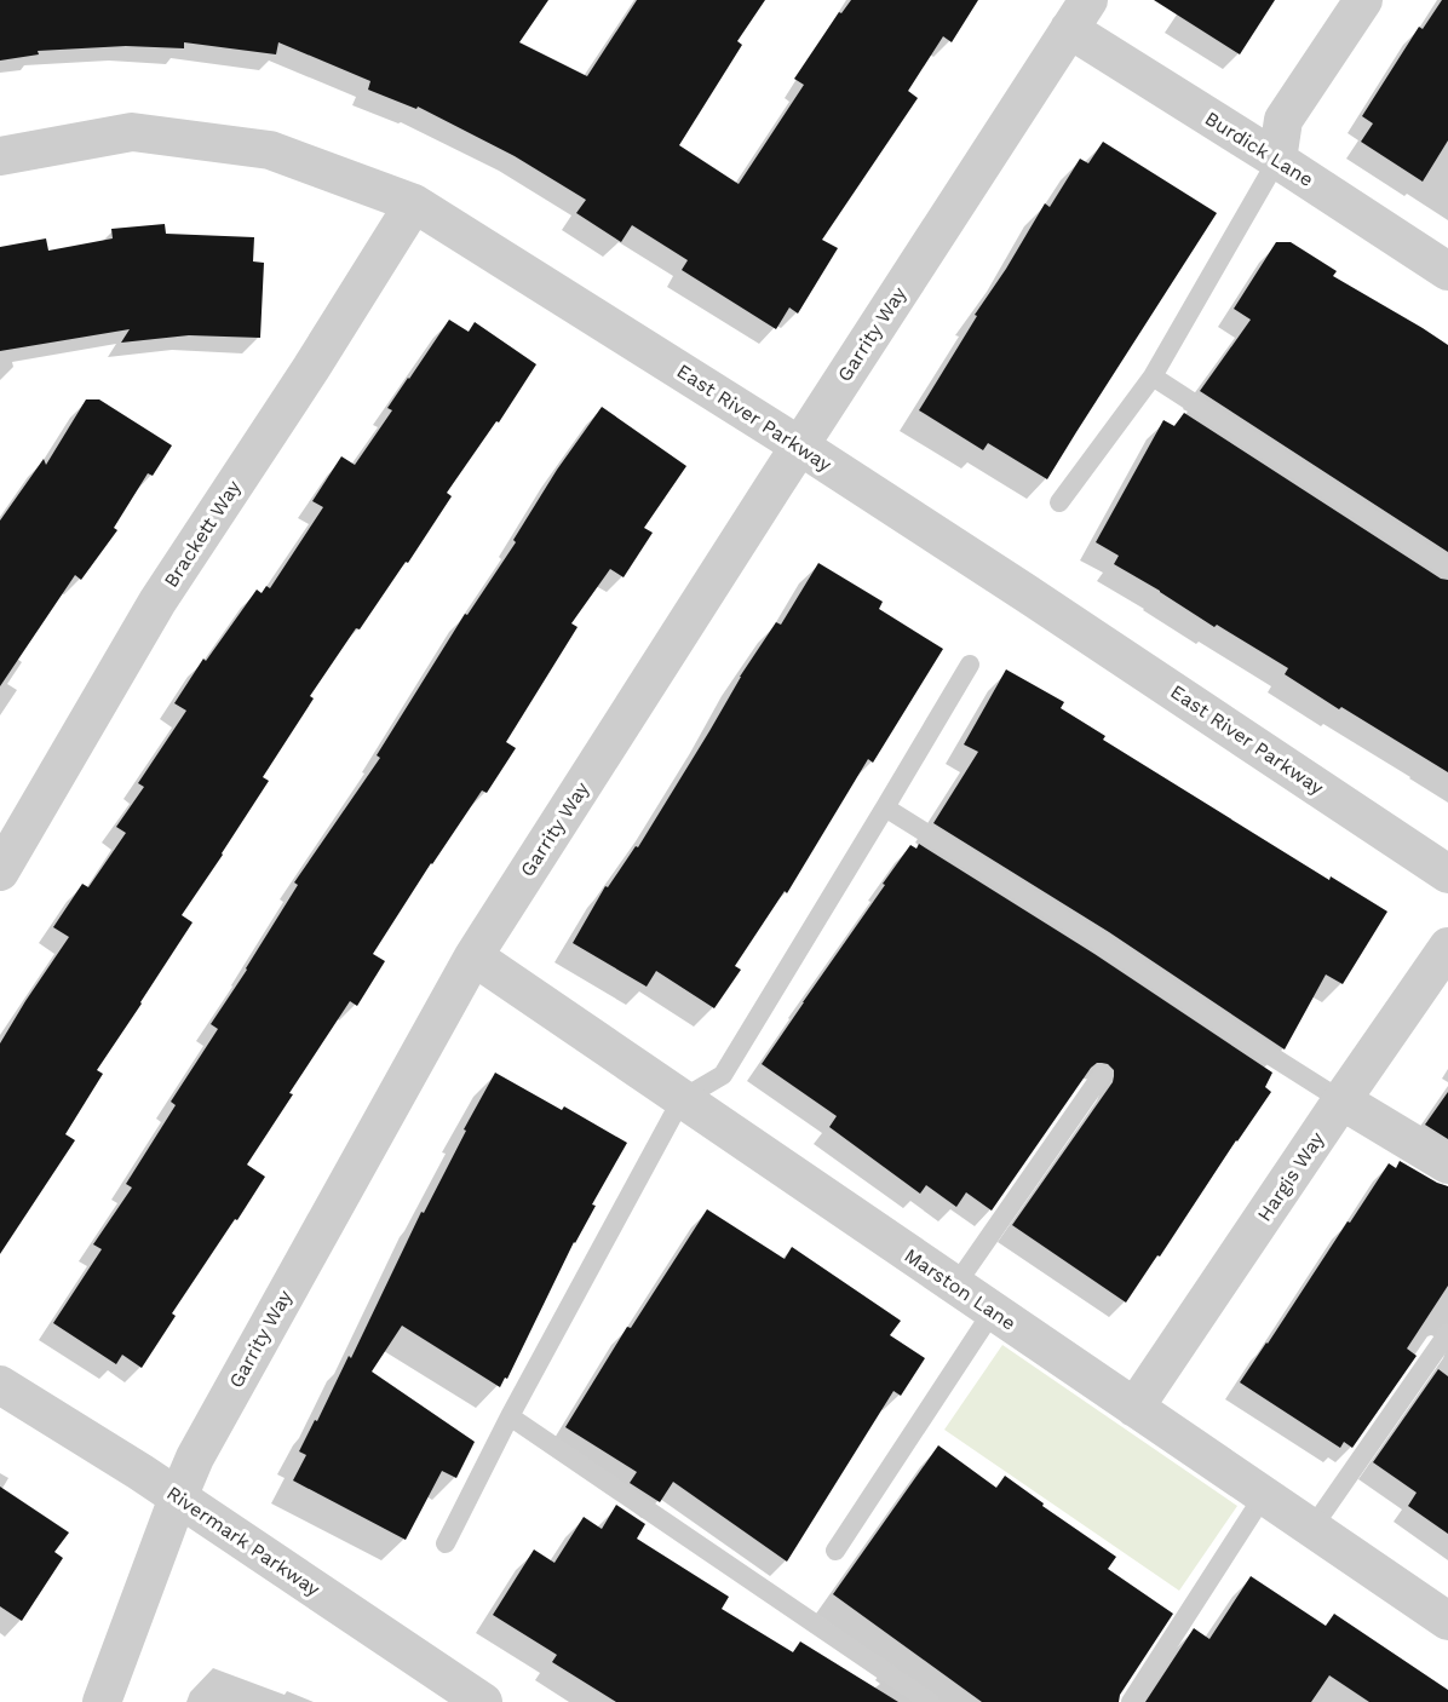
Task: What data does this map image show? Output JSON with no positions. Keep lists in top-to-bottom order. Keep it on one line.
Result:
{"streets":{"street":["Burdick Lane","Garrity Way","East River Parkway","Brackett Way","Hargis Way","Marston Lane","Rivermark Parkway"]},"crossings":[["Burdick Lane","Garrity Way"],["Garrity Way","East River Parkway"],["Garrity Way","Marston Lane"],["Garrity Way","Rivermark Parkway"],["East River Parkway","Brackett Way"],["Hargis Way","Marston Lane"]]}
